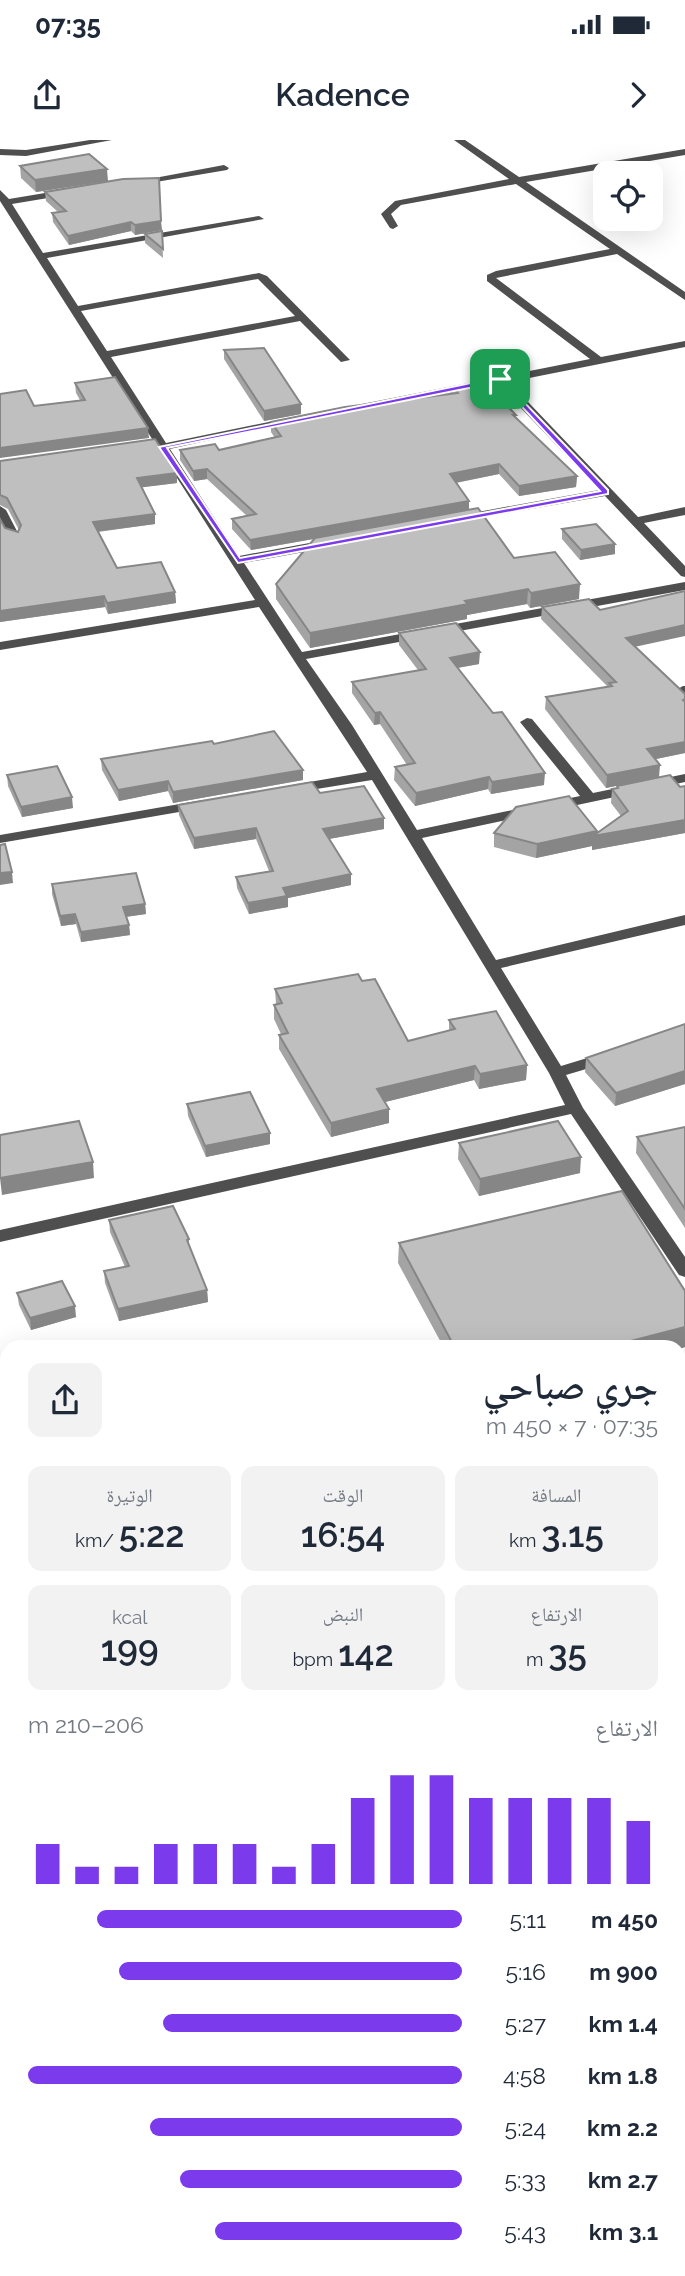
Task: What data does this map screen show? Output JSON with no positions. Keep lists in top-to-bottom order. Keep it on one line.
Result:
{"page":{"status":"07:35","header":"Kadence","heading":["جري صباحي","07:35 · 7 × 450 m"],"stats":[["المسافة","3.15 km"],["الوقت","16:54"],["الوتيرة","5:22 /km"],["الارتفاع","35 m"],["النبض","142 bpm"],["kcal","199"]],"chart":["الارتفاع","206–210 m"],"list":[{"name":"450 m","note":"5:11"},{"name":"900 m","note":"5:16"},{"name":"1.4 km","note":"5:27"},{"name":"1.8 km","note":"4:58"},{"name":"2.2 km","note":"5:24"},{"name":"2.7 km","note":"5:33"},{"name":"3.1 km","note":"5:43"}]}}
